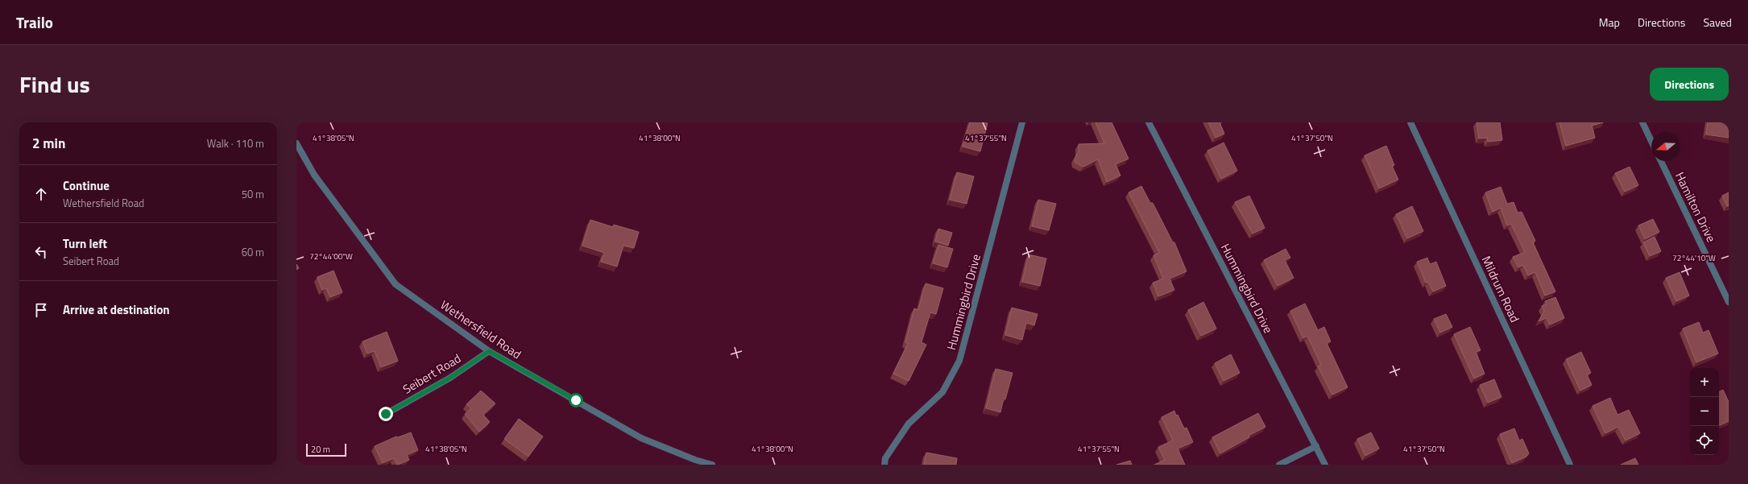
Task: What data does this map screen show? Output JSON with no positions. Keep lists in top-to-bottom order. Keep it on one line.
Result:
{"streets":{"street":["Hamilton Drive","Hummingbird Drive","Mildrum Road","Wethersfield Road","Seibert Road"]},"crossings":[["Wethersfield Road","Seibert Road"]],"scale_bar":"20 m","north":"left","page":{"header":"Trailo","nav":["Map","Directions","Saved"],"title":"Find us","buttons":"Directions","heading":["2 min","Walk · 110 m"],"list":[["Continue","Wethersfield Road","50 m"],["Turn left","Seibert Road","60 m"],"Arrive at destination"],"map_buttons":["+","−"],"scale":"20 m"},"coordinates":["41°38'05\"N","41°38'00\"N","41°37'55\"N","41°37'50\"N","72°44'00\"W","72°44'10\"W"]}
